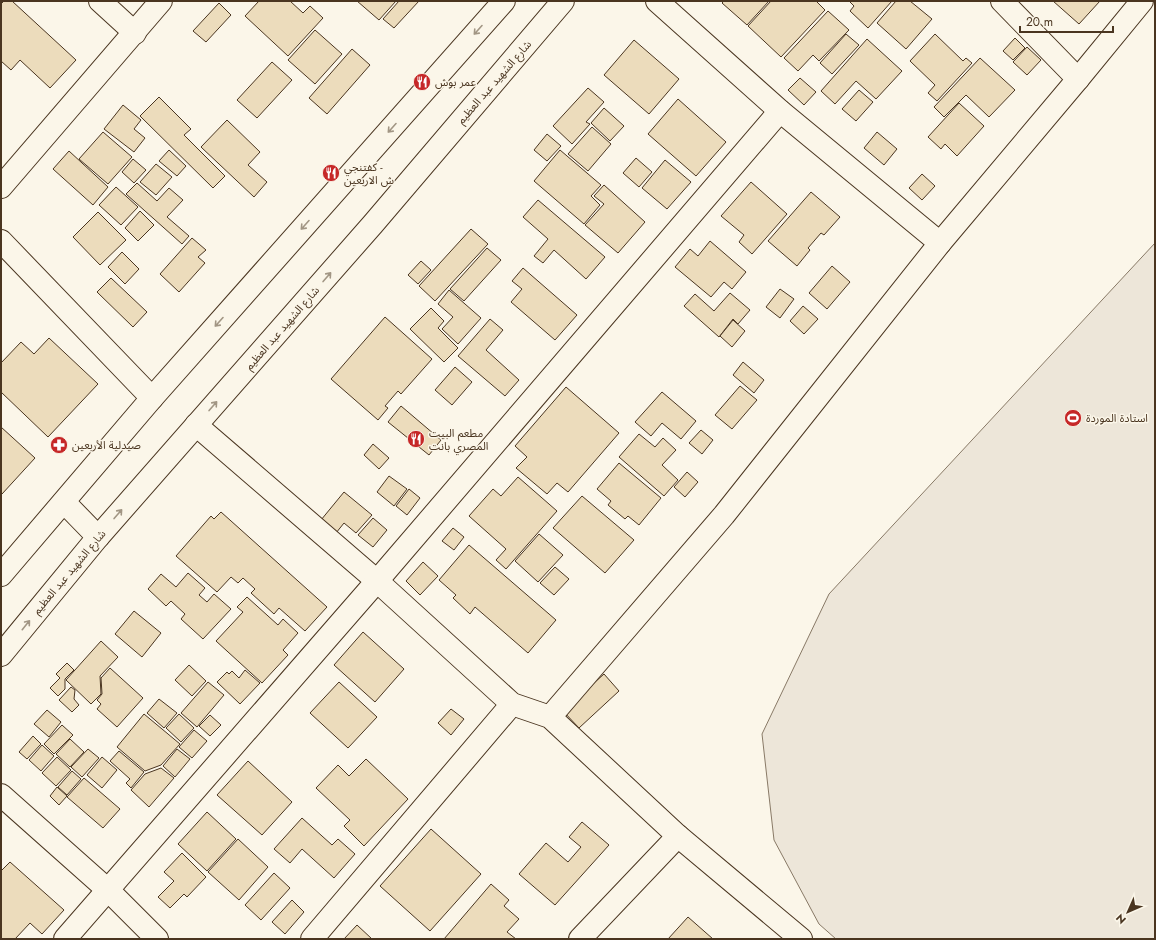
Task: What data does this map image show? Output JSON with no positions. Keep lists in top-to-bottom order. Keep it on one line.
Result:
{"streets":{"street":["شارع الشهيد عبد العظيم"]},"places":{"restaurant":["عمر بوش","كفتنجي - ش الاربعين","مطعم البيت المصري بانت"],"sports":["استادة الموردة"],"pharmacy":["صيدلية الأربعين"]},"scale_bar":"20 m","north":"bottom left"}
